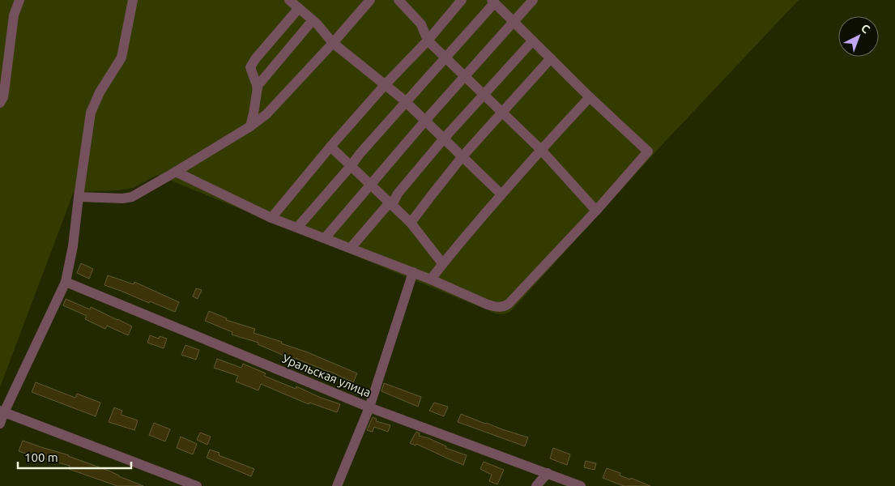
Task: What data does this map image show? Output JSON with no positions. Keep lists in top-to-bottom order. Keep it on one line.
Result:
{"streets":{"street":["Уральская улица"]},"scale_bar":"100 m","north":"top right"}
